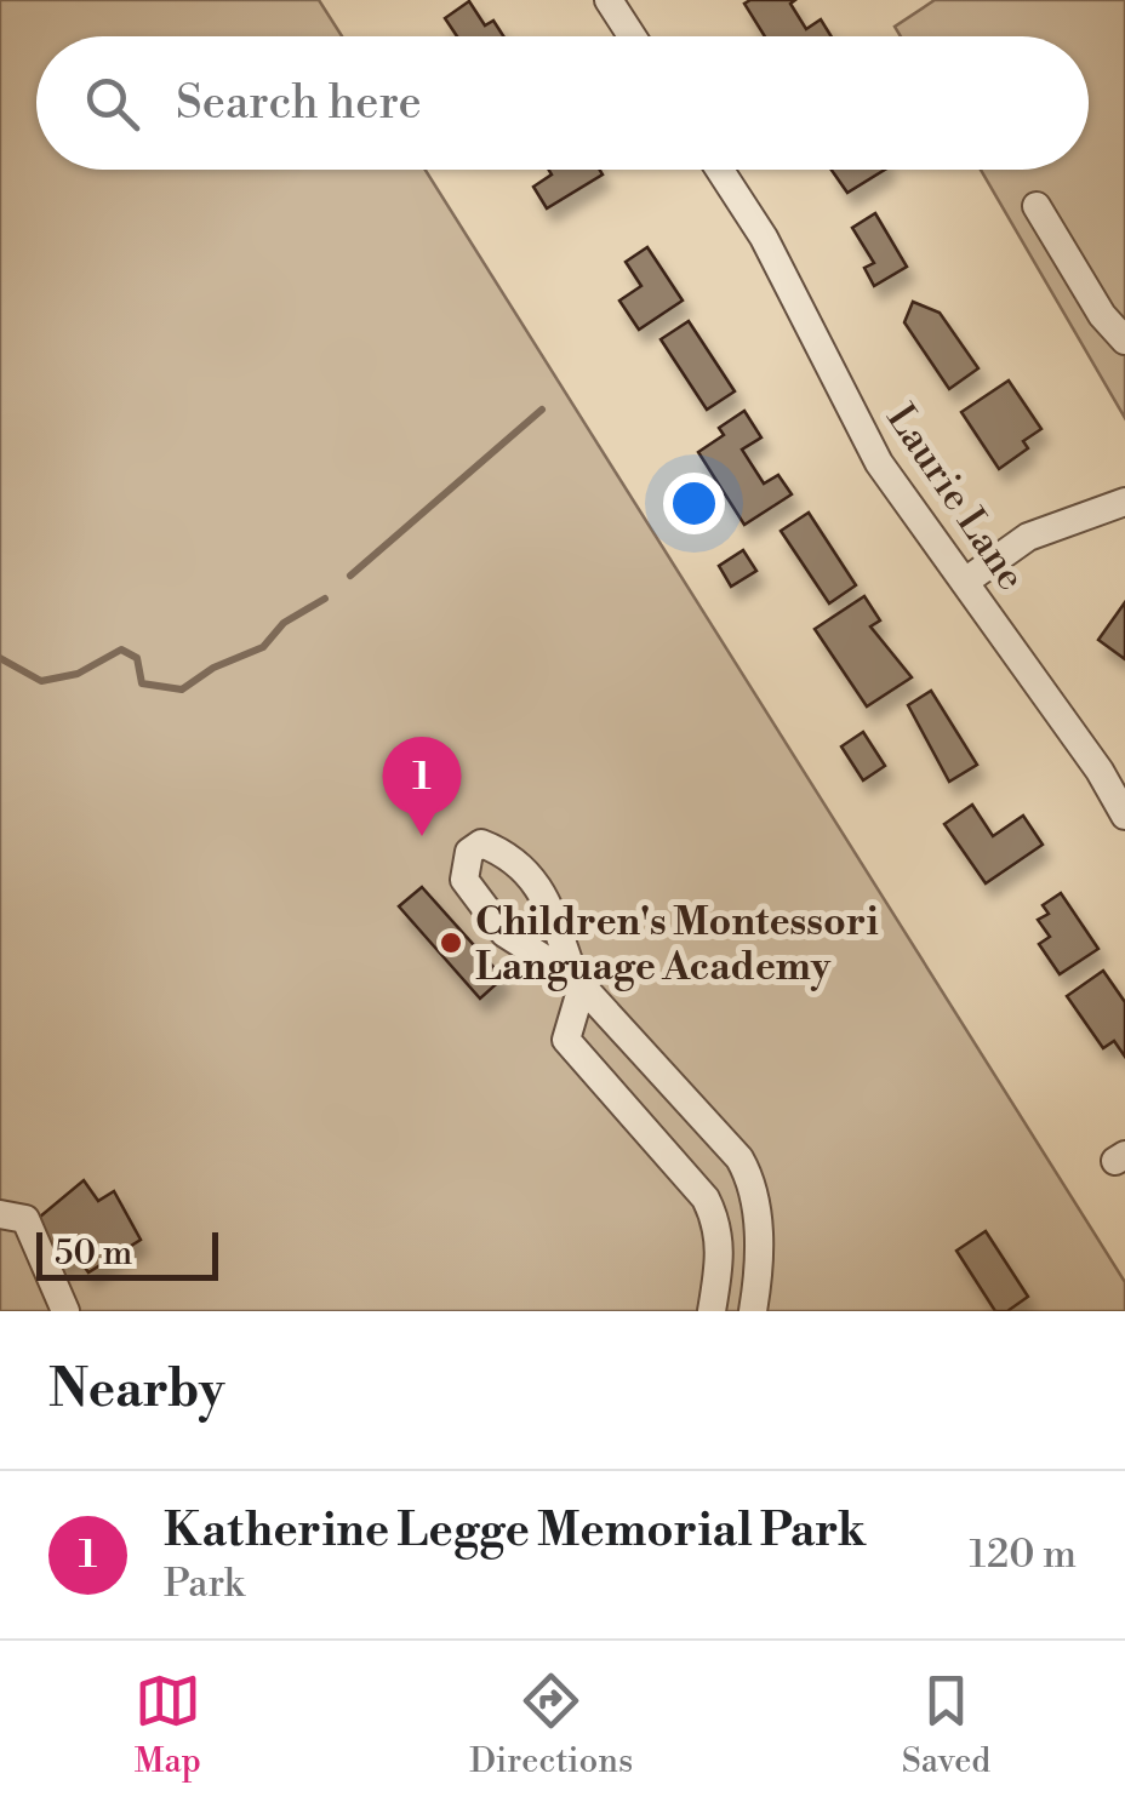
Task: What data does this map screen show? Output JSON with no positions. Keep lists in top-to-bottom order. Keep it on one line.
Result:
{"streets":{"street":["Laurie Lane"]},"places":["Children's Montessori Language Academy"],"scale_bar":"50 m","page":{"search":"Search here","pins":"1","scale":"50 m","heading":"Nearby","list":[{"mark":"1","name":"Katherine Legge Memorial Park","note":"Park","value":"120 m"}],"nav":["Map","Directions","Saved"]}}
